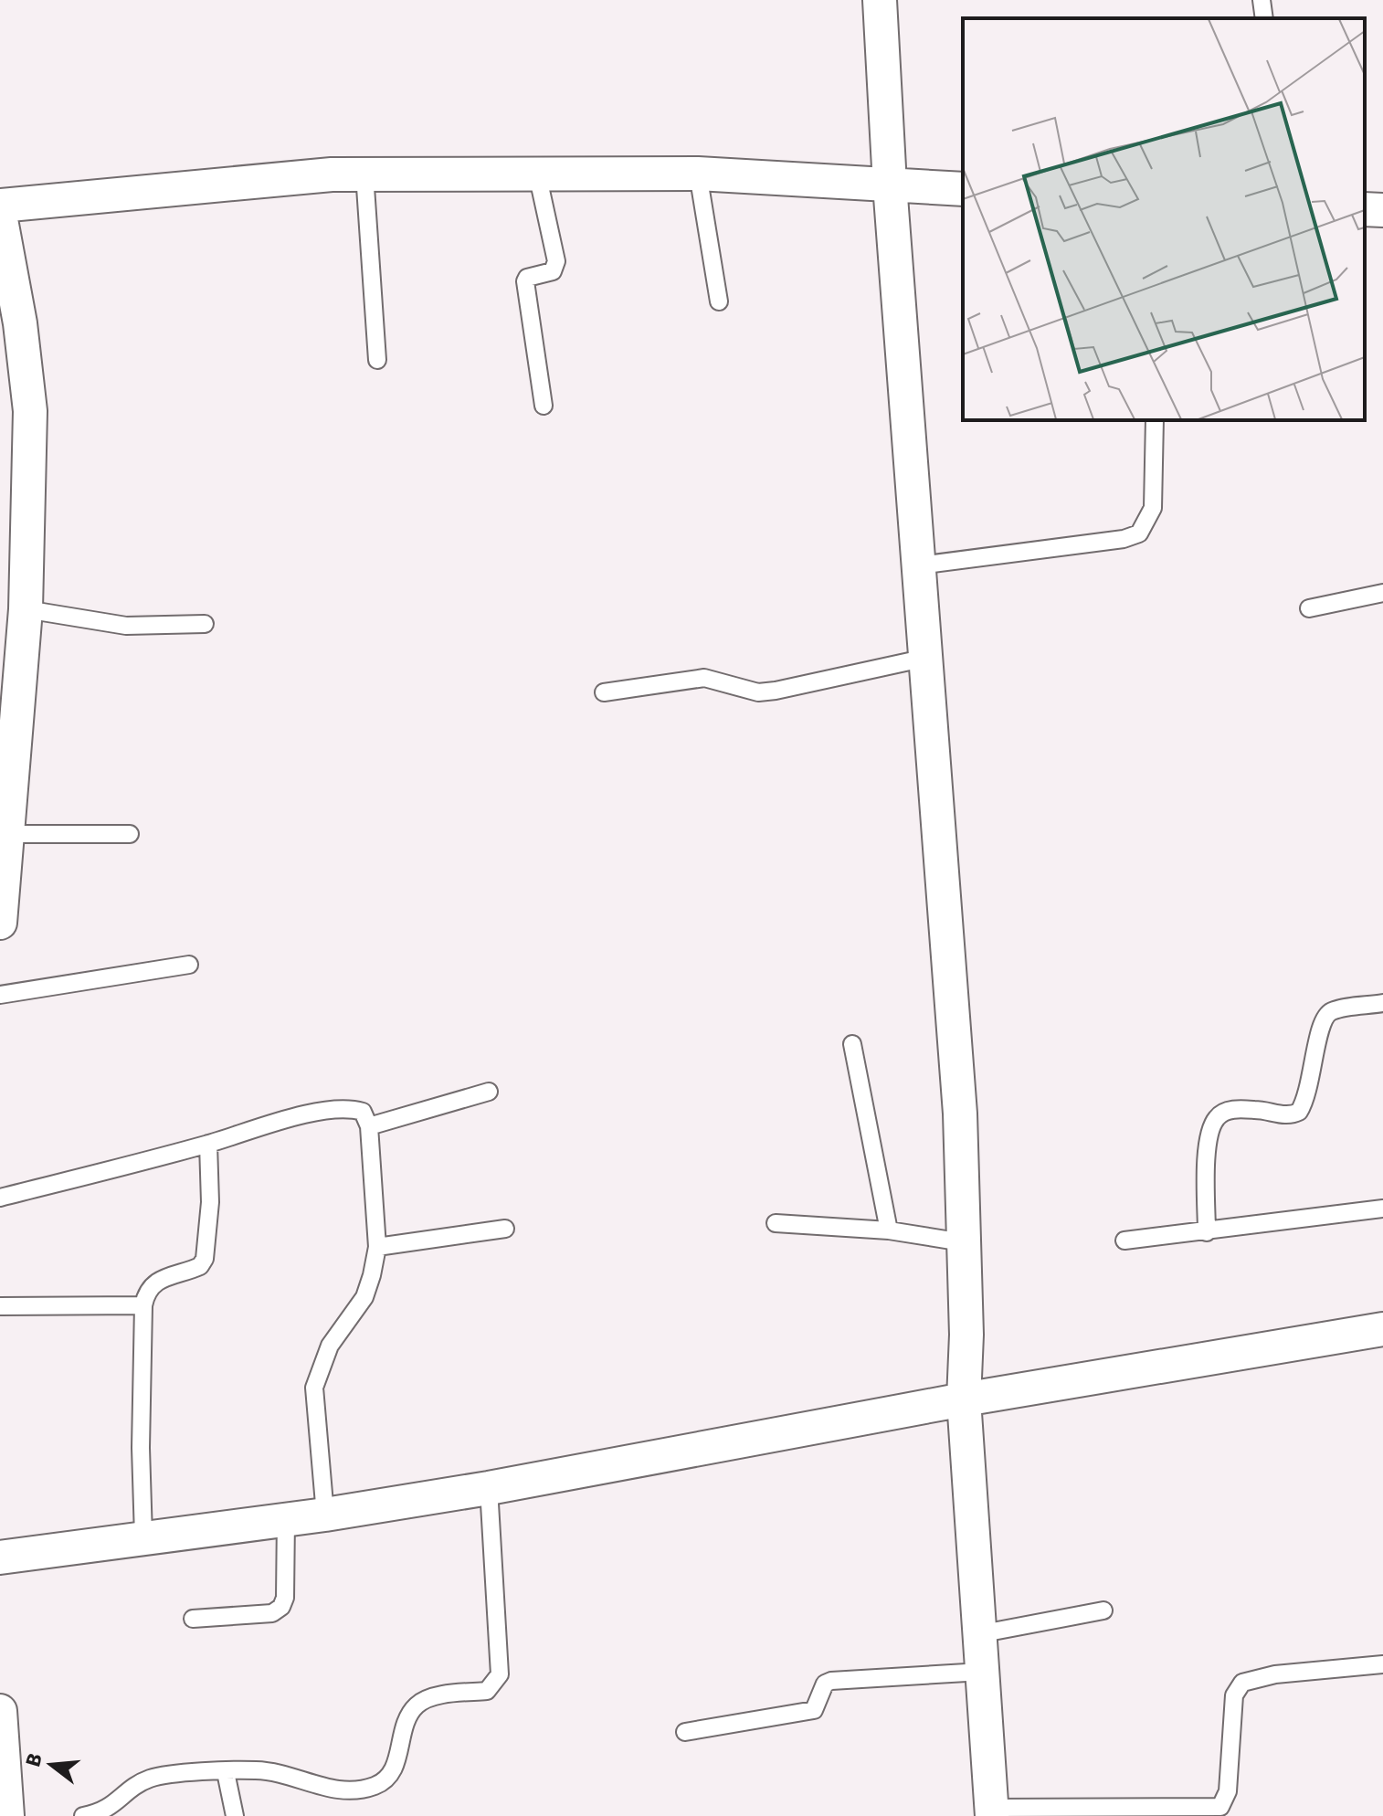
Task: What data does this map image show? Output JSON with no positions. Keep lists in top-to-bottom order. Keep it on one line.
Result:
{"north":"left"}
